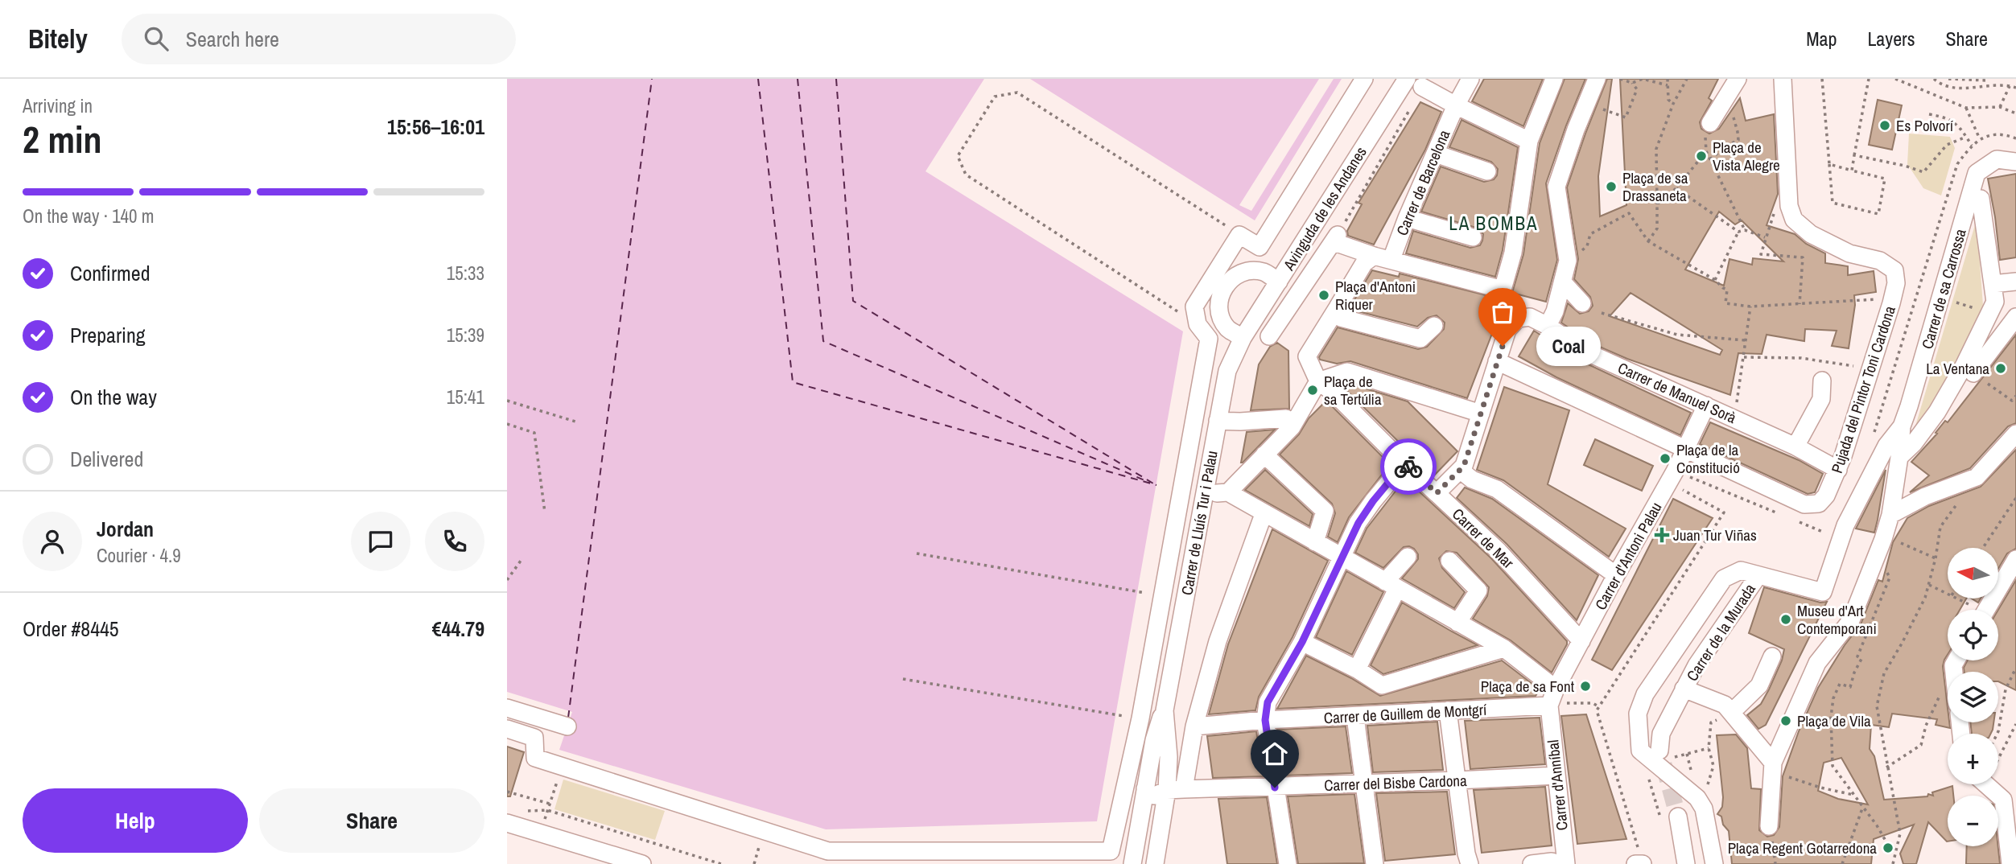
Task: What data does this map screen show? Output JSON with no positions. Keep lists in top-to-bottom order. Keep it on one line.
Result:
{"streets":{"street":["Carrer de Barcelona","Avinguda de les Andanes","Carrer de sa Carrossa","Pujada del Pintor Toni Cardona","Carrer de Manuel Sorà","Carrer de Lluís Tur i Palau","Carrer de Mar","Carrer d'Antoni Palau","Carrer de la Murada","Carrer de Guillem de Montgrí","Carrer del Bisbe Cardona","Carrer d'Anníbal"]},"crossings":[["Avinguda de les Andanes","Carrer de Lluís Tur i Palau"],["Carrer de sa Carrossa","Carrer de la Murada"],["Pujada del Pintor Toni Cardona","Carrer de Manuel Sorà"],["Pujada del Pintor Toni Cardona","Carrer d'Antoni Palau"],["Carrer de Manuel Sorà","Carrer d'Antoni Palau"],["Carrer de Lluís Tur i Palau","Carrer de Guillem de Montgrí"],["Carrer de Lluís Tur i Palau","Carrer del Bisbe Cardona"],["Carrer de Mar","Carrer d'Antoni Palau"],["Carrer d'Antoni Palau","Carrer de Guillem de Montgrí"],["Carrer d'Antoni Palau","Carrer d'Anníbal"],["Carrer de Guillem de Montgrí","Carrer d'Anníbal"],["Carrer del Bisbe Cardona","Carrer d'Anníbal"]],"districts":["LA BOMBA"],"places":{"other":["Es Polvorí","Plaça de Vista Alegre","Plaça de sa Drassaneta","Plaça d'Antoni Riquer","Coal","La Ventana","Plaça de sa Tertúlia","Plaça de la Constitució","Museu d'Art Contemporani","Plaça de sa Font","Plaça de Vila","Plaça Regent Gotarredona"],"health":["Juan Tur Viñas"]},"north":"left","page":{"header":"Bitely","search":"Search here","nav":["Map","Layers","Share"],"heading":["2 min","Arriving in","15:56–16:01"],"panel":["Jordan","Courier · 4.9","Order #8445","€44.79"],"bar":"On the way · 140 m","list":[["Confirmed","15:33"],["Preparing","15:39"],["On the way","15:41"],"Delivered"],"bubble":"Coal","map_buttons":["+","−"],"buttons":["Help","Share"]}}
